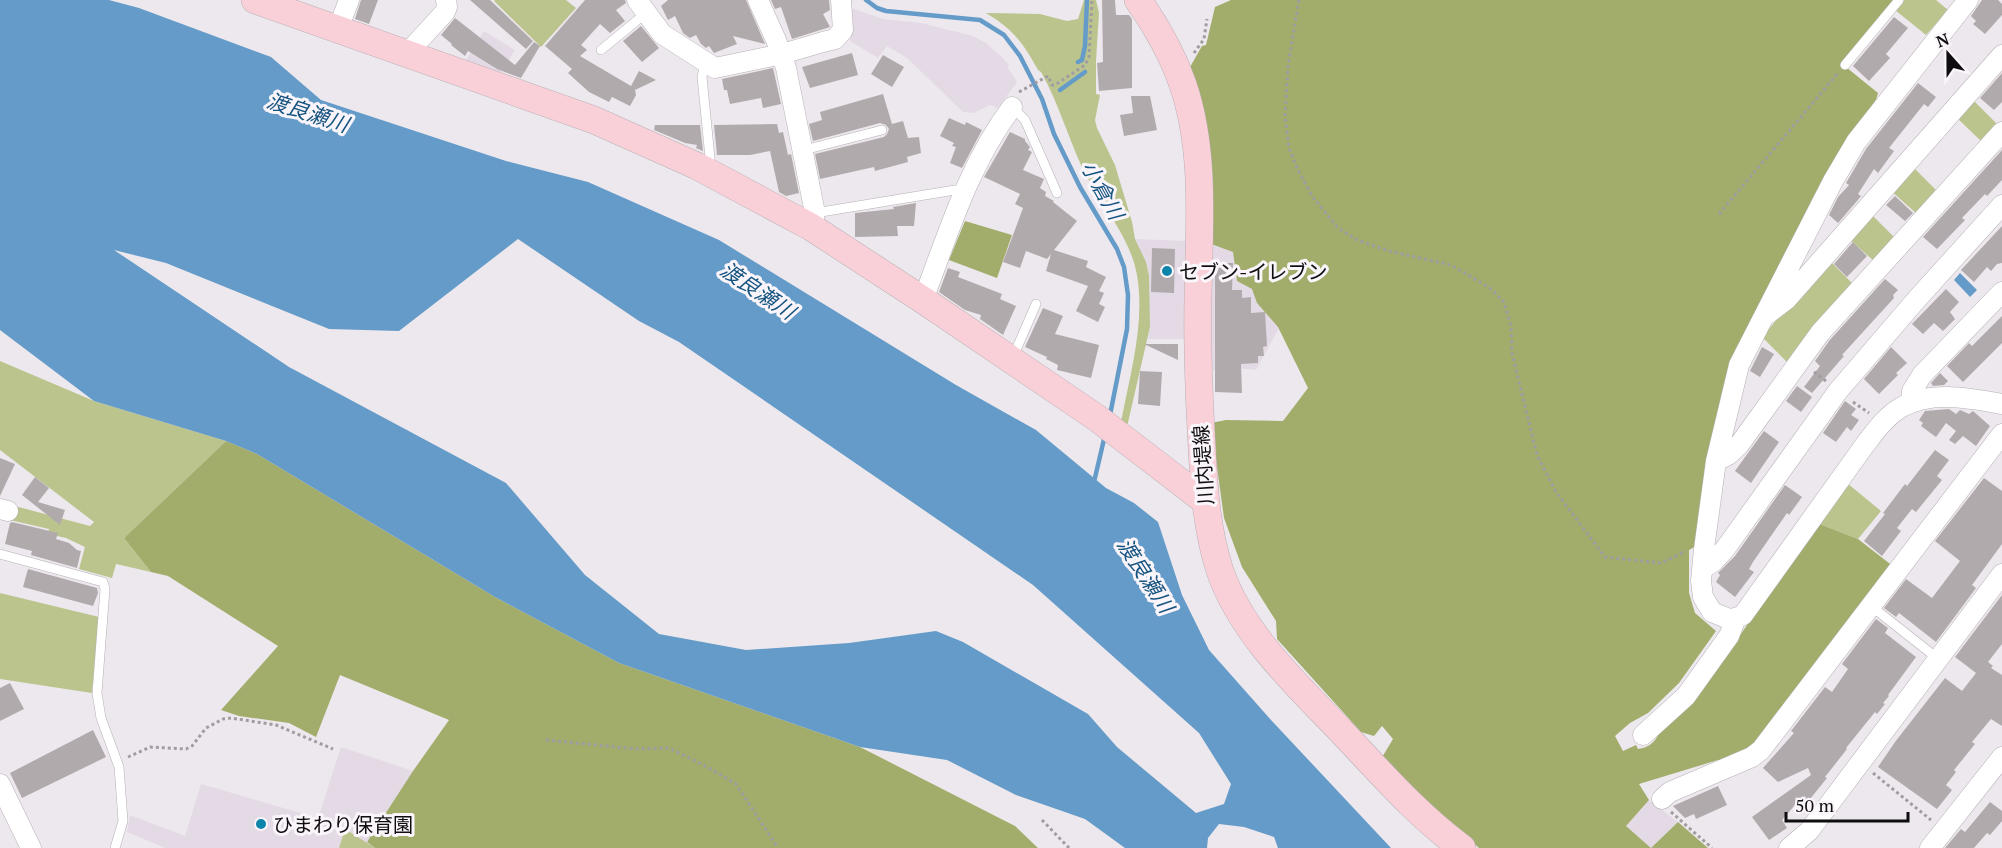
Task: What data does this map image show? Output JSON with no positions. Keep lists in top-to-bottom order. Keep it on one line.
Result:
{"streets":{"street":["川内堤線"]},"water":["渡良瀬川","小倉川"],"places":["セブン-イレブン","ひまわり保育園"],"scale_bar":"50 m","north":"top"}
